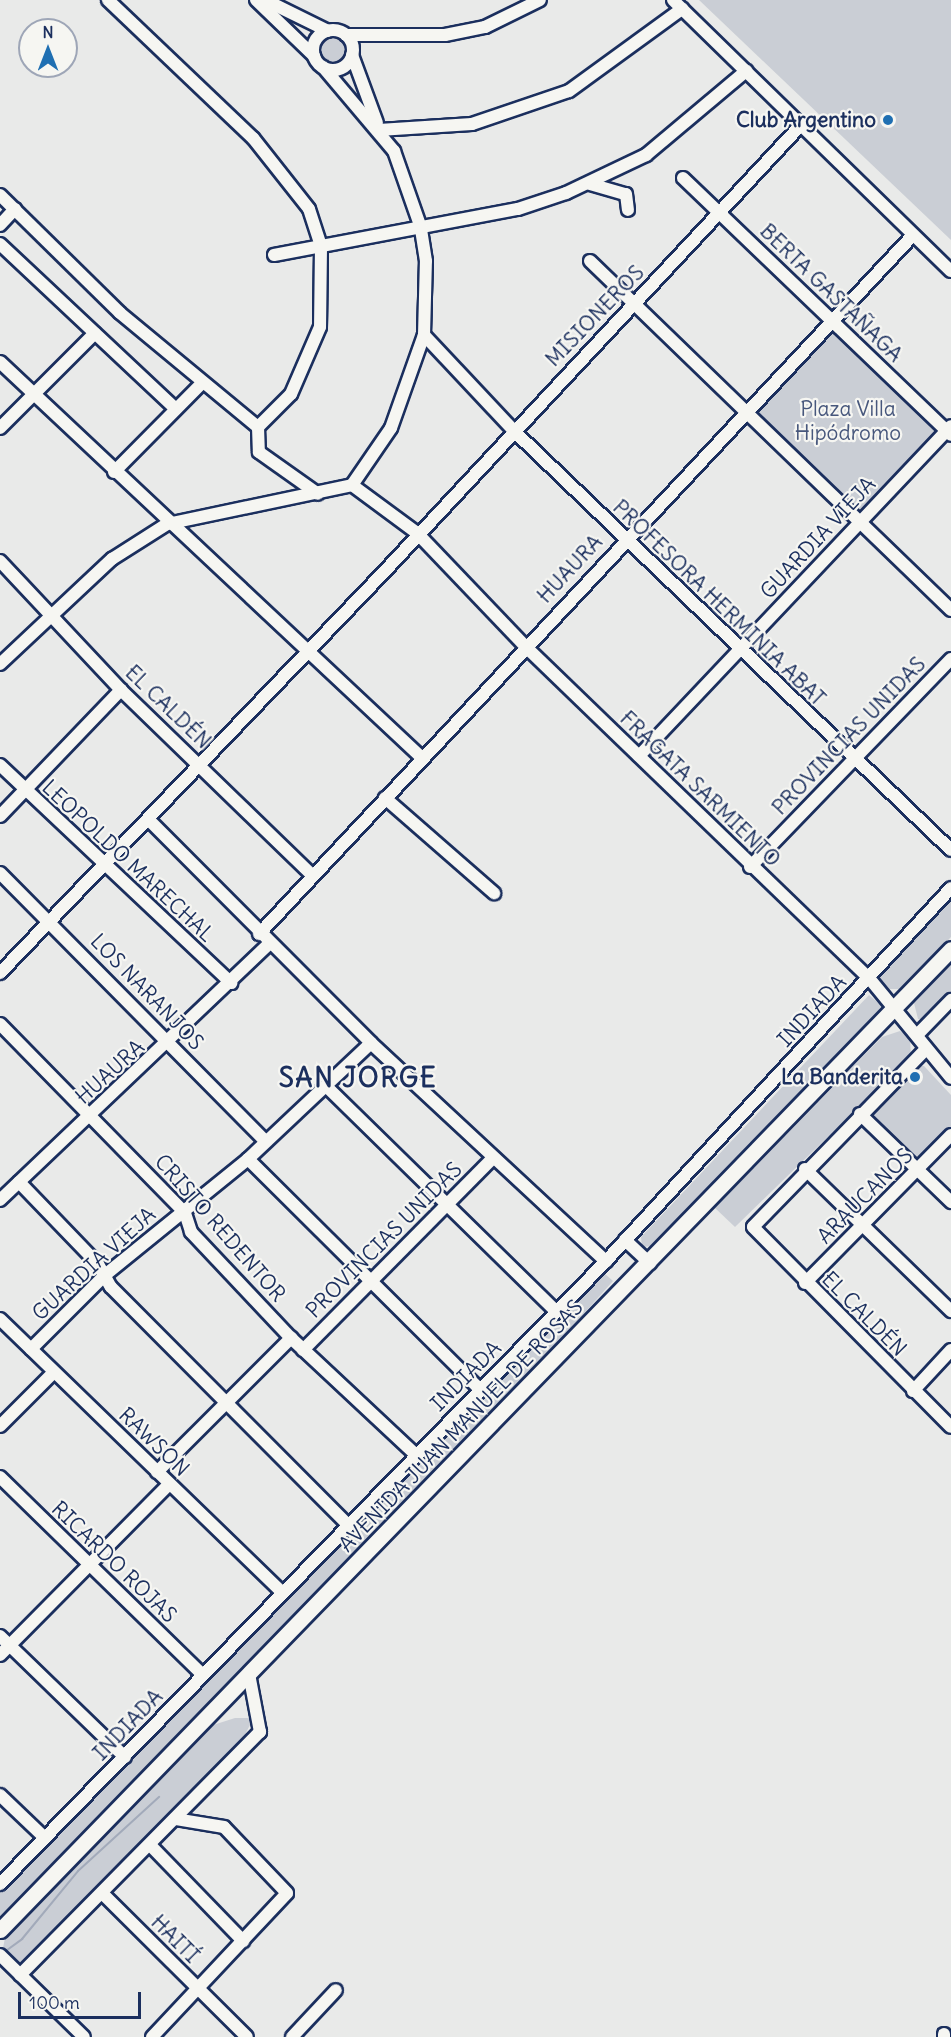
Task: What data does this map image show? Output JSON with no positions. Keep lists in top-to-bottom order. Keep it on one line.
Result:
{"streets":{"main road":["AVENIDA JUAN MANUEL DE ROSAS"],"street":["BERTA GASTAÑAGA","MISIONEROS","GUARDIA VIEJA","HUAURA","PROFESORA HERMINIA ABAT","EL CALDÉN","PROVINCIAS UNIDAS","FRAGATA SARMIENTO","LEOPOLDO MARECHAL","LOS NARANJOS","INDIADA","ARAUCANOS","CRISTO REDENTOR","RAWSON","RICARDO ROJAS","HAITÍ"]},"crossings":[["BERTA GASTAÑAGA","MISIONEROS"],["BERTA GASTAÑAGA","GUARDIA VIEJA"],["BERTA GASTAÑAGA","HUAURA"],["MISIONEROS","PROFESORA HERMINIA ABAT"],["MISIONEROS","EL CALDÉN"],["MISIONEROS","FRAGATA SARMIENTO"],["GUARDIA VIEJA","PROFESORA HERMINIA ABAT"],["GUARDIA VIEJA","FRAGATA SARMIENTO"],["GUARDIA VIEJA","LOS NARANJOS"],["GUARDIA VIEJA","CRISTO REDENTOR"],["GUARDIA VIEJA","RAWSON"],["HUAURA","PROFESORA HERMINIA ABAT"],["HUAURA","EL CALDÉN"],["HUAURA","FRAGATA SARMIENTO"],["HUAURA","LEOPOLDO MARECHAL"],["HUAURA","LOS NARANJOS"],["HUAURA","CRISTO REDENTOR"],["PROFESORA HERMINIA ABAT","PROVINCIAS UNIDAS"],["EL CALDÉN","ARAUCANOS"],["PROVINCIAS UNIDAS","FRAGATA SARMIENTO"],["PROVINCIAS UNIDAS","CRISTO REDENTOR"],["PROVINCIAS UNIDAS","RAWSON"],["FRAGATA SARMIENTO","INDIADA"],["FRAGATA SARMIENTO","AVENIDA JUAN MANUEL DE ROSAS"],["INDIADA","CRISTO REDENTOR"],["INDIADA","RAWSON"],["INDIADA","RICARDO ROJAS"]],"districts":["SAN JORGE"],"parks":["Plaza Villa Hipódromo"],"places":["Club Argentino","La Banderita"],"scale_bar":"100 m","north":"top"}
